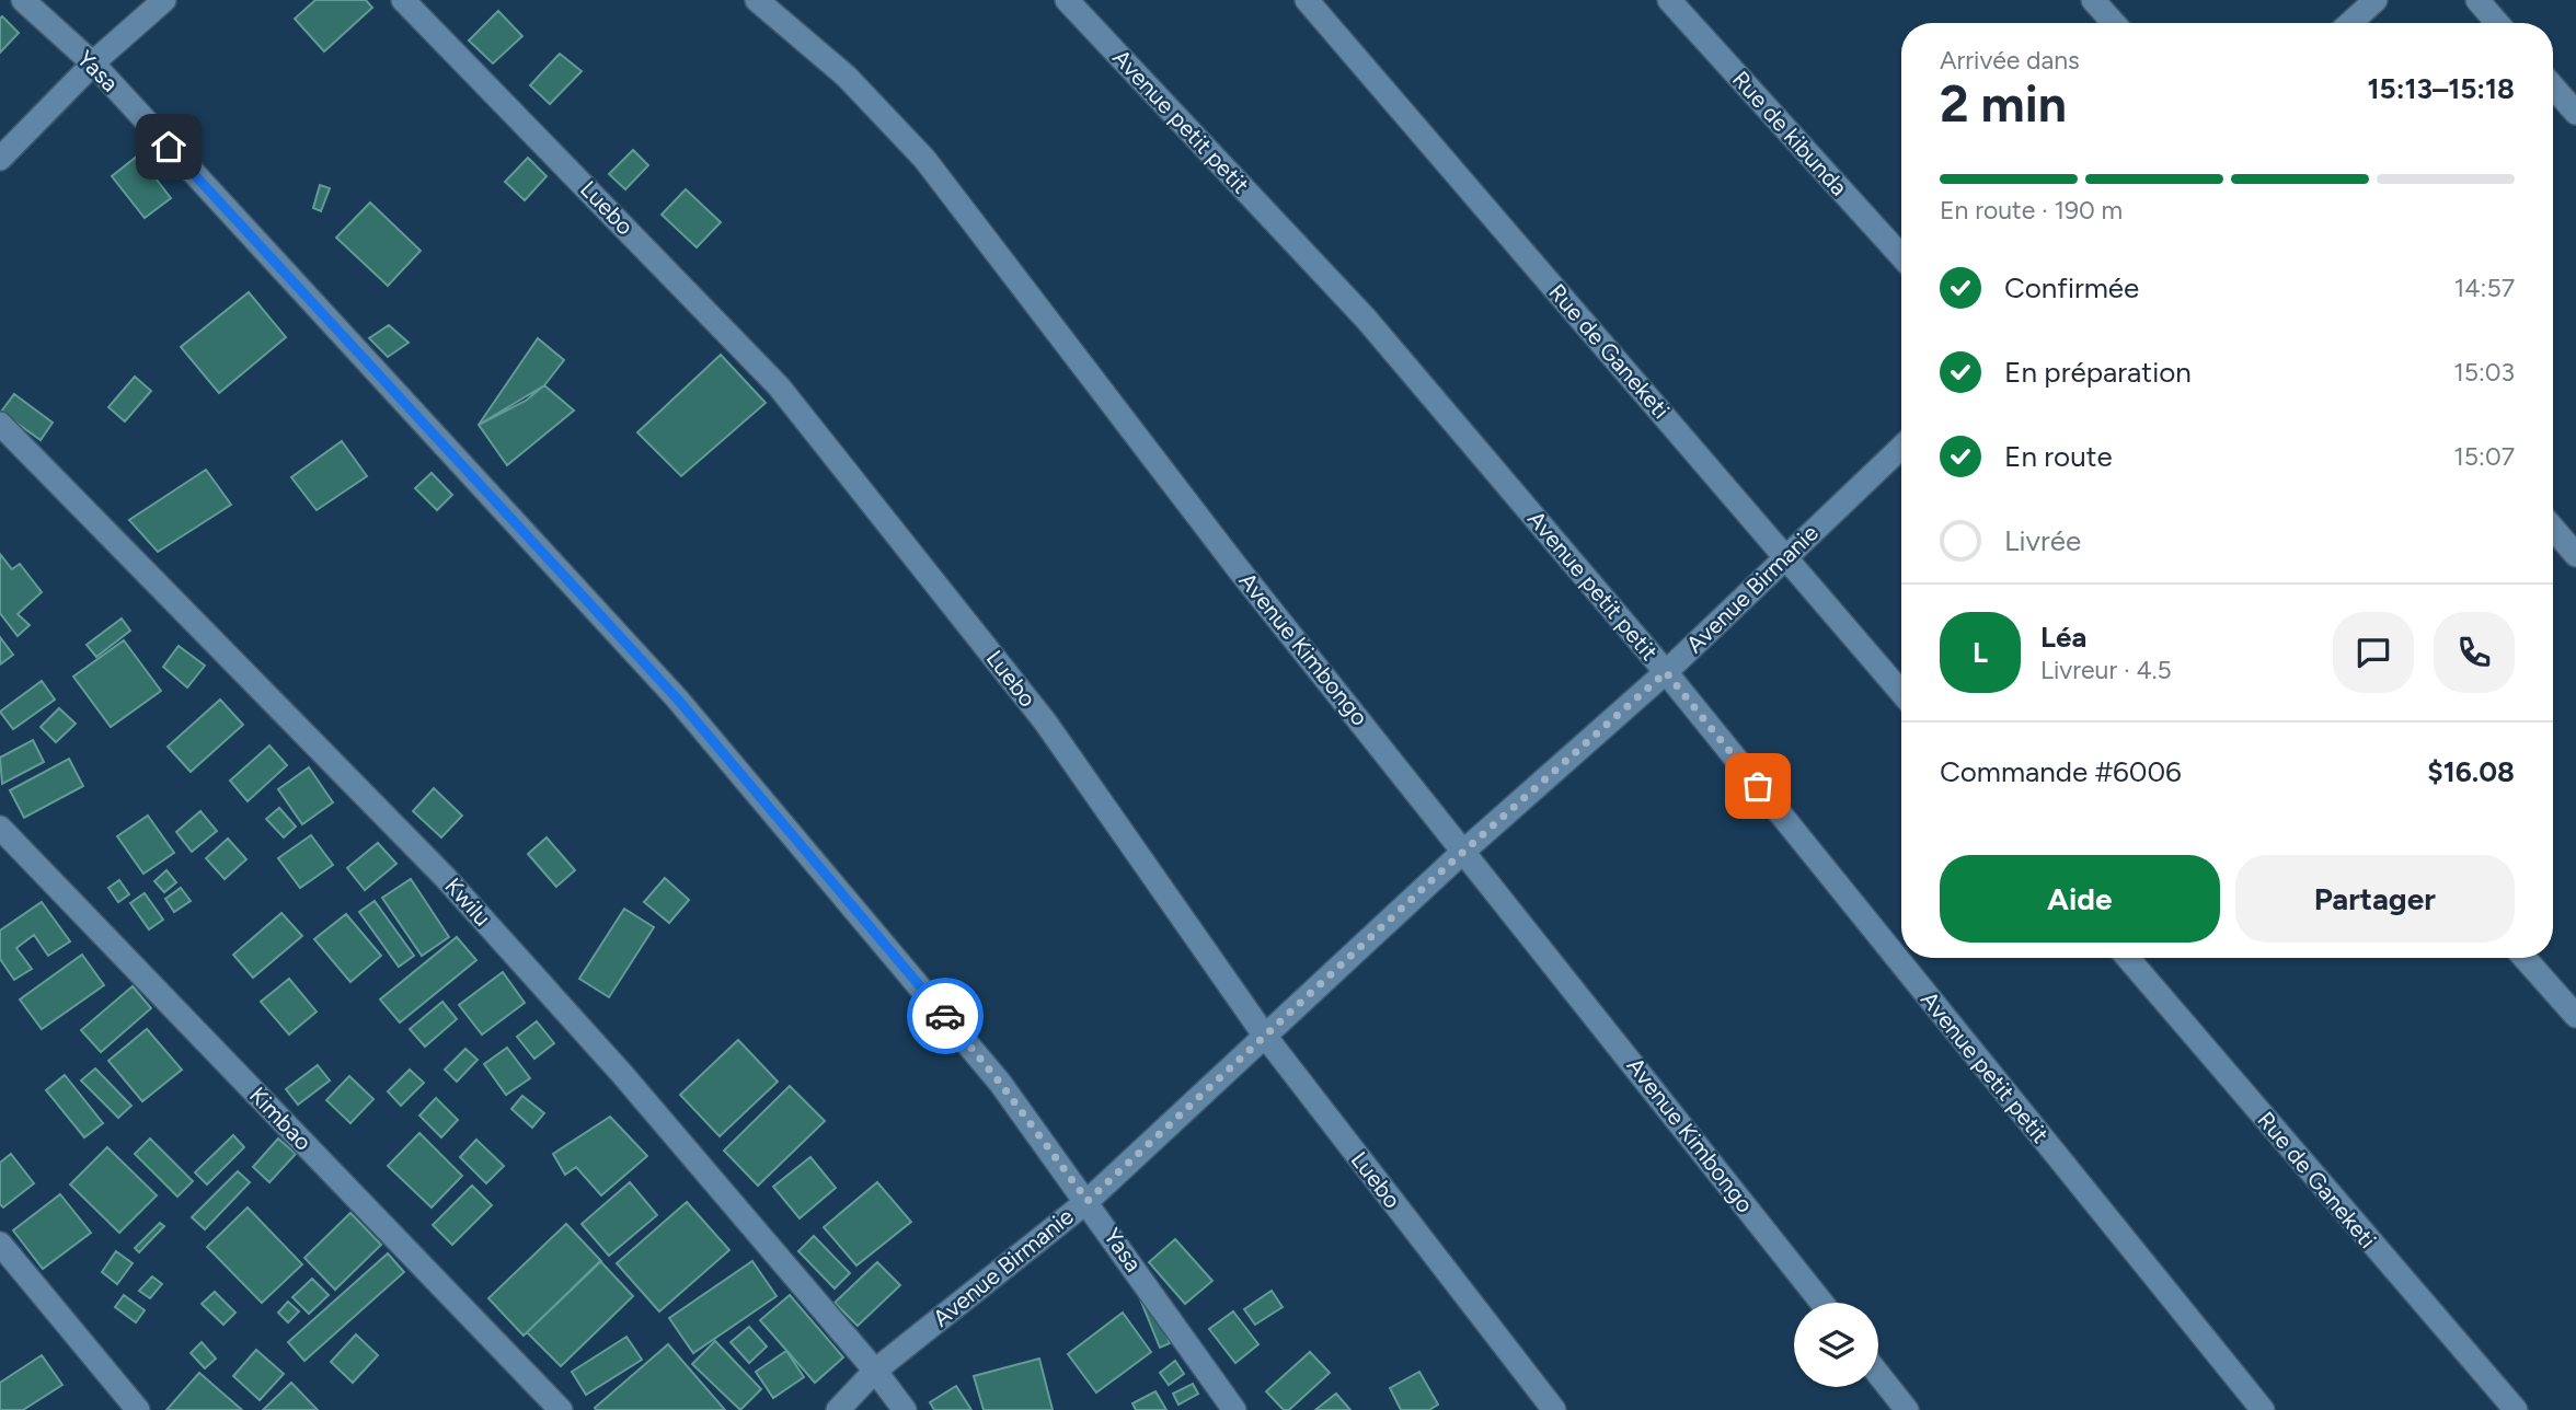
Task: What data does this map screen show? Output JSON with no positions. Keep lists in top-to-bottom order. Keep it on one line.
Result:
{"streets":{"street":["Yasa","Avenue petit petit","Rue de kibunda","Luebo","Rue de Ganeketi","Avenue Birmanie","Avenue Kimbongo","Kwilu","Kimbao"]},"crossings":[["Yasa","Avenue Birmanie"],["Avenue petit petit","Avenue Birmanie"],["Luebo","Avenue Birmanie"],["Rue de Ganeketi","Avenue Birmanie"],["Avenue Birmanie","Avenue Kimbongo"],["Avenue Birmanie","Kwilu"]],"page":{"heading":["2 min","Arrivée dans","15:13–15:18"],"panel":["Léa","Livreur · 4.5","Commande #6006","$16.08"],"bar":"En route · 190 m","list":[["Confirmée","14:57"],["En préparation","15:03"],["En route","15:07"],"Livrée"],"round":"L","buttons":["Aide","Partager"]}}
